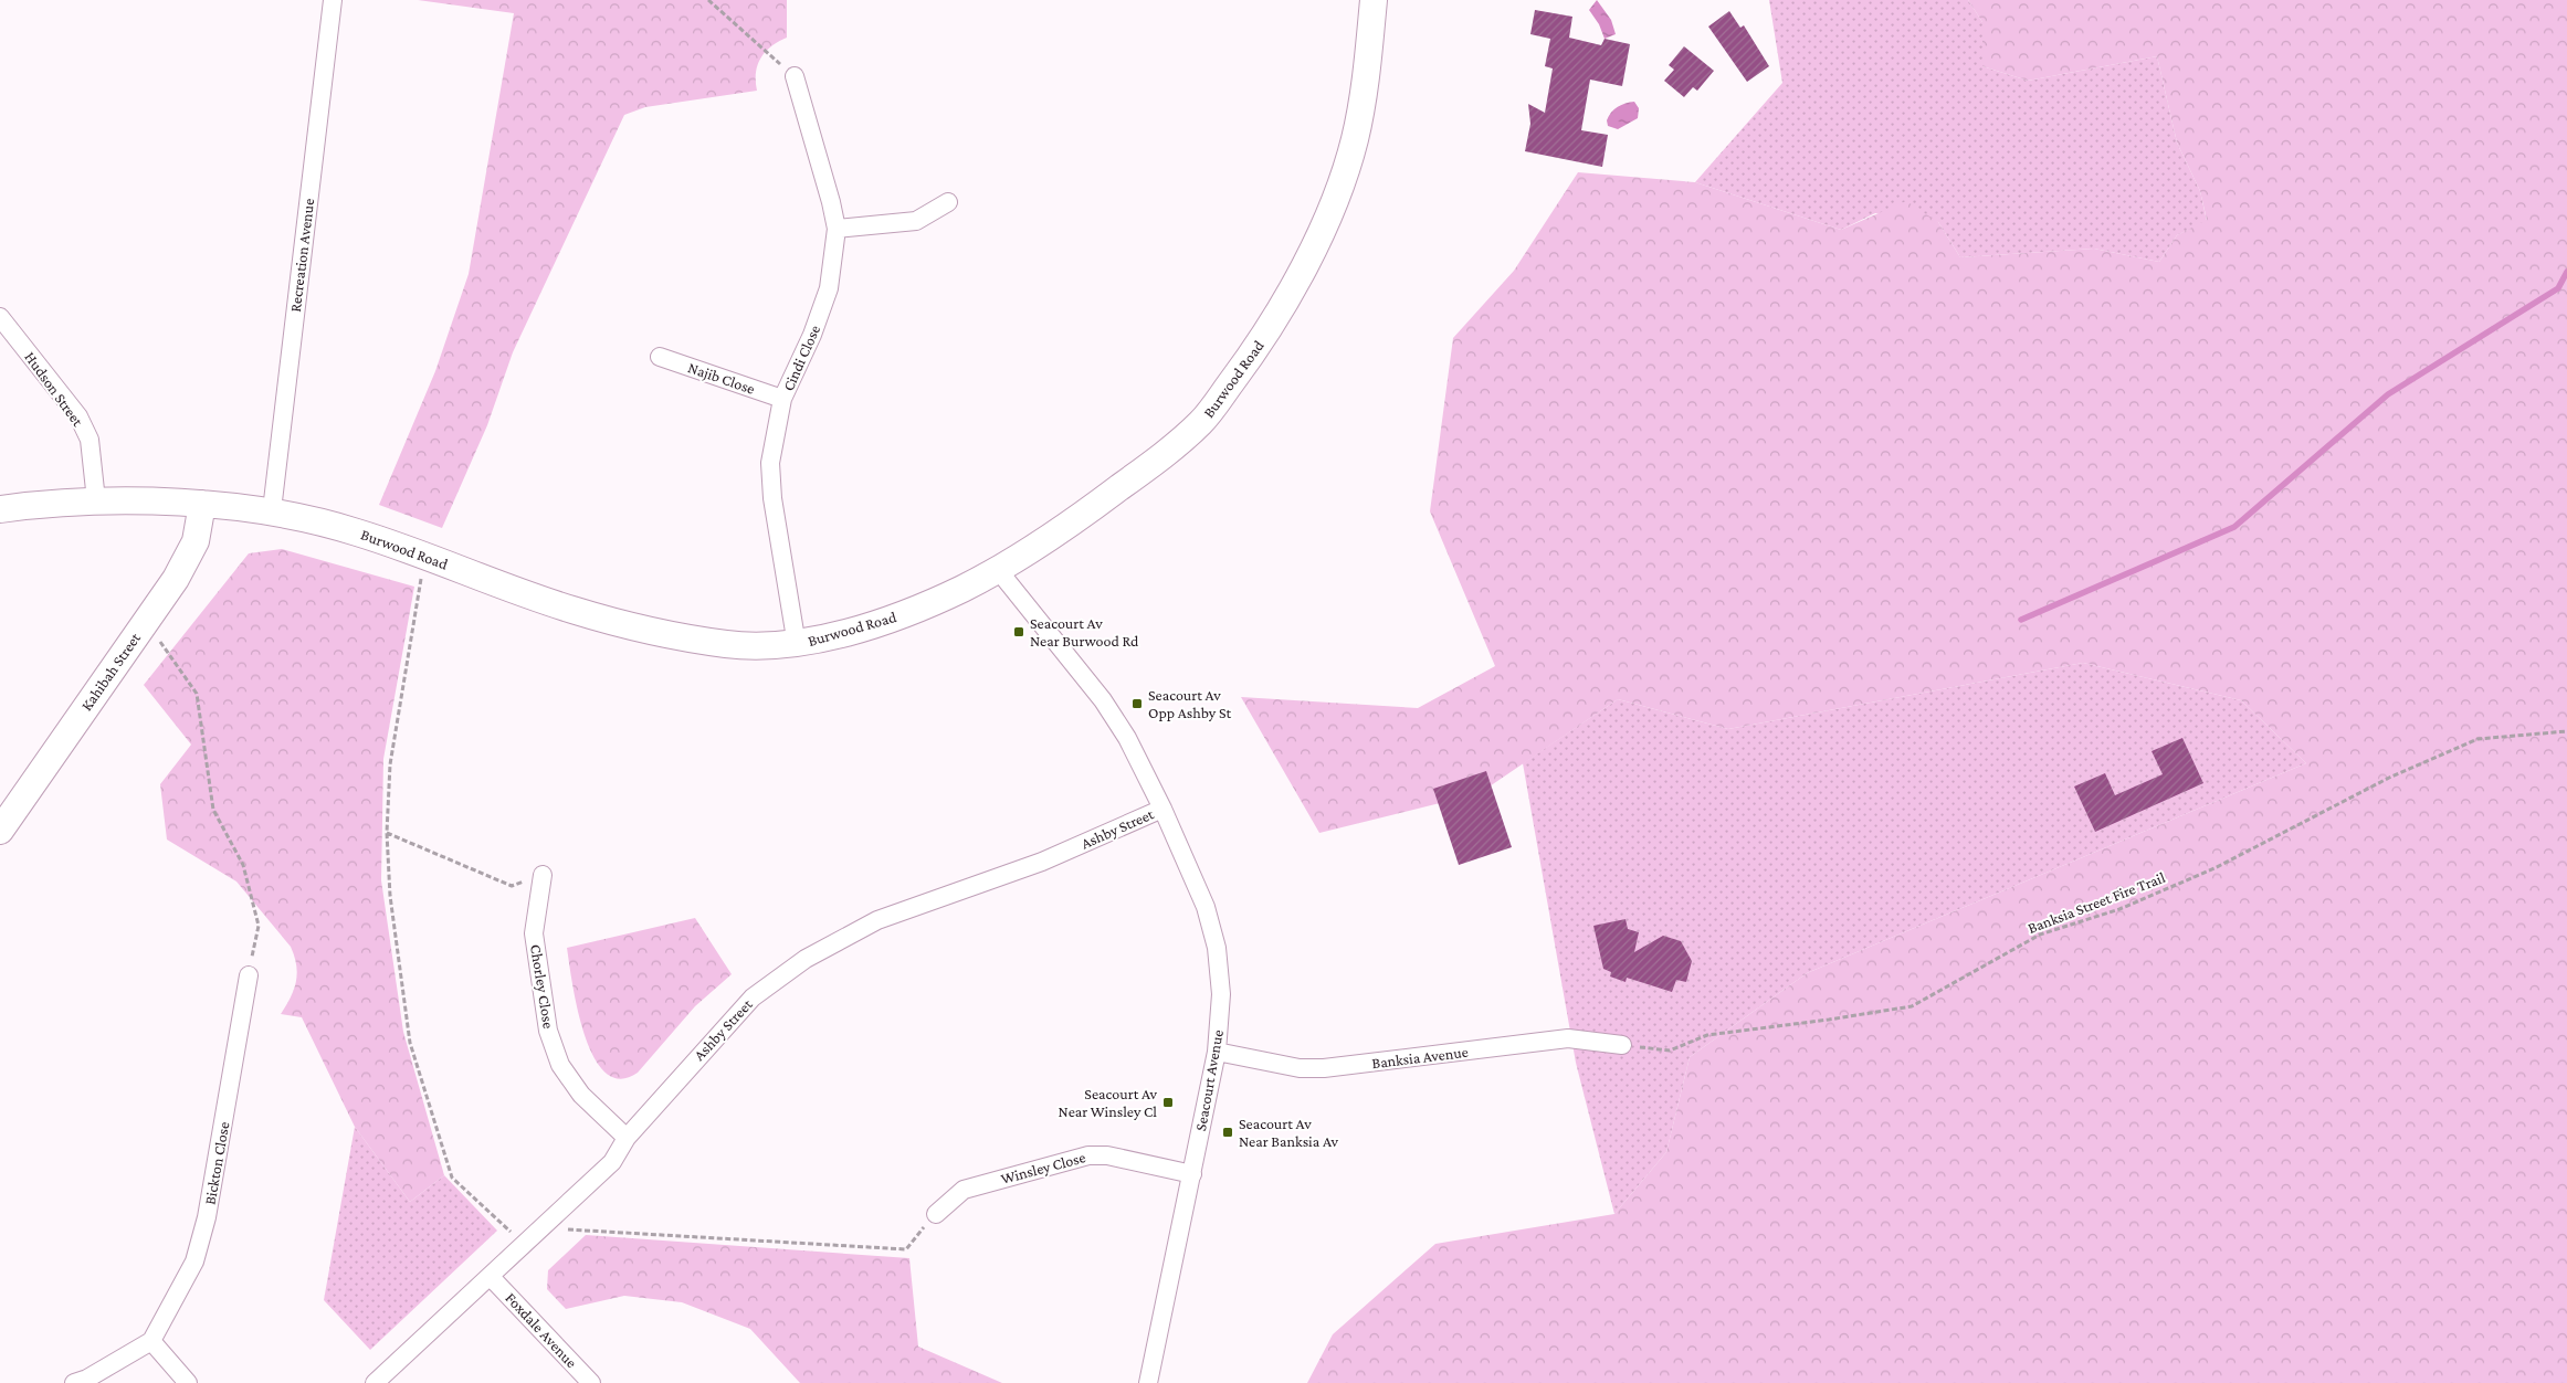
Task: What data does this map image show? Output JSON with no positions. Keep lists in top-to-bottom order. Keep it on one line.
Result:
{"streets":{"main road":["Burwood Road","Kahibah Street"],"street":["Recreation Avenue","Cindi Close","Najib Close","Hudson Street","Ashby Street","Chorley Close","Banksia Avenue","Seacourt Avenue","Bickton Close","Winsley Close","Foxdale Avenue"],"path":["Banksia Street Fire Trail"]},"crossings":[["Recreation Avenue","Burwood Road"],["Cindi Close","Najib Close"],["Cindi Close","Burwood Road"],["Burwood Road","Hudson Street"],["Burwood Road","Kahibah Street"],["Burwood Road","Seacourt Avenue"],["Ashby Street","Chorley Close"],["Ashby Street","Seacourt Avenue"],["Ashby Street","Foxdale Avenue"],["Banksia Street Fire Trail","Banksia Avenue"],["Banksia Avenue","Seacourt Avenue"],["Seacourt Avenue","Winsley Close"]],"places":{"transit":["Seacourt Av Near Burwood Rd","Seacourt Av Opp Ashby St","Seacourt Av Near Winsley Cl","Seacourt Av Near Banksia Av"]}}
